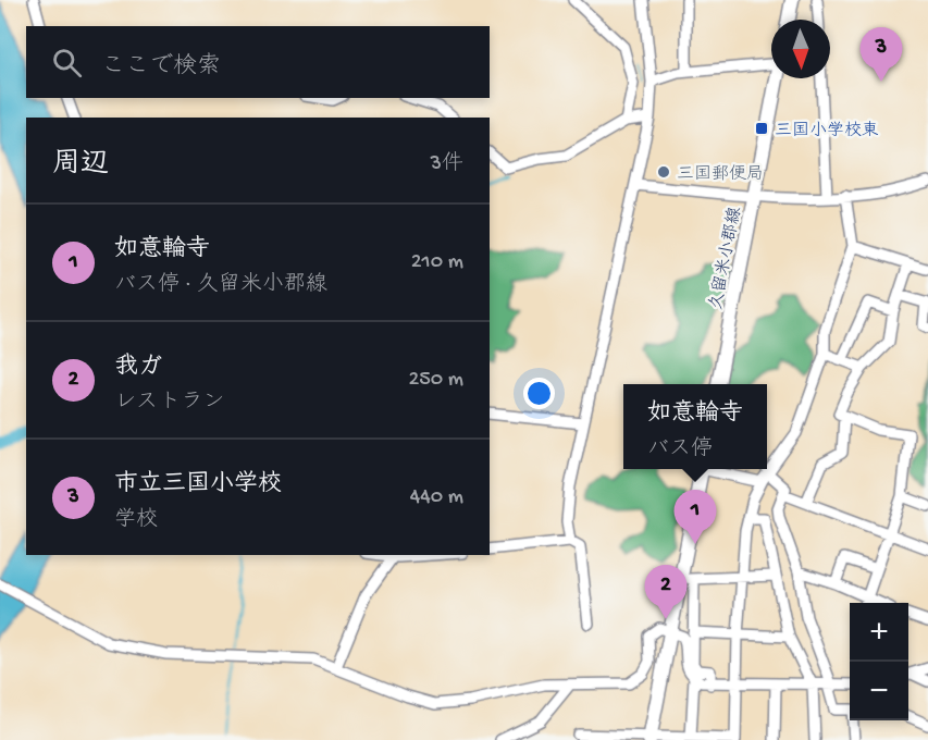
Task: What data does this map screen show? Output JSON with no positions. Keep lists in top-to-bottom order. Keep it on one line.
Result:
{"streets":{"main road":["久留米小郡線"]},"places":{"transit":["三国小学校東"],"other":["三国郵便局"]},"north":"bottom","page":{"search":"ここで検索","pins":["3","1","2"],"heading":["周辺","3件"],"list":[{"mark":"1","name":"如意輪寺","note":"バス停 · 久留米小郡線","value":"210 m"},{"mark":"2","name":"我ガ","note":"レストラン","value":"250 m"},{"mark":"3","name":"市立三国小学校","note":"学校","value":"440 m"}],"popup":["如意輪寺","バス停"],"map_buttons":["+","−"]}}
